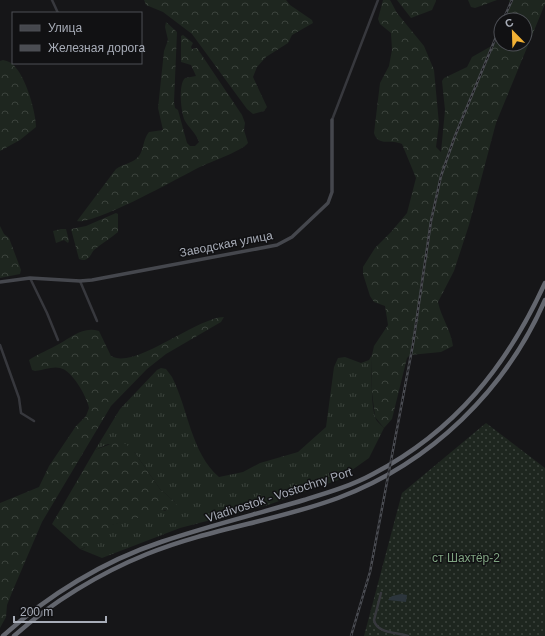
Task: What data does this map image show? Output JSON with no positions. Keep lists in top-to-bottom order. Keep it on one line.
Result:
{"streets":{"highway":["Vladivostok - Vostochny Port"],"street":["Заводская улица"]},"parks":["ст Шахтёр-2"],"legend":["Улица","Железная дорога"],"scale_bar":"200 m","north":"top left"}
